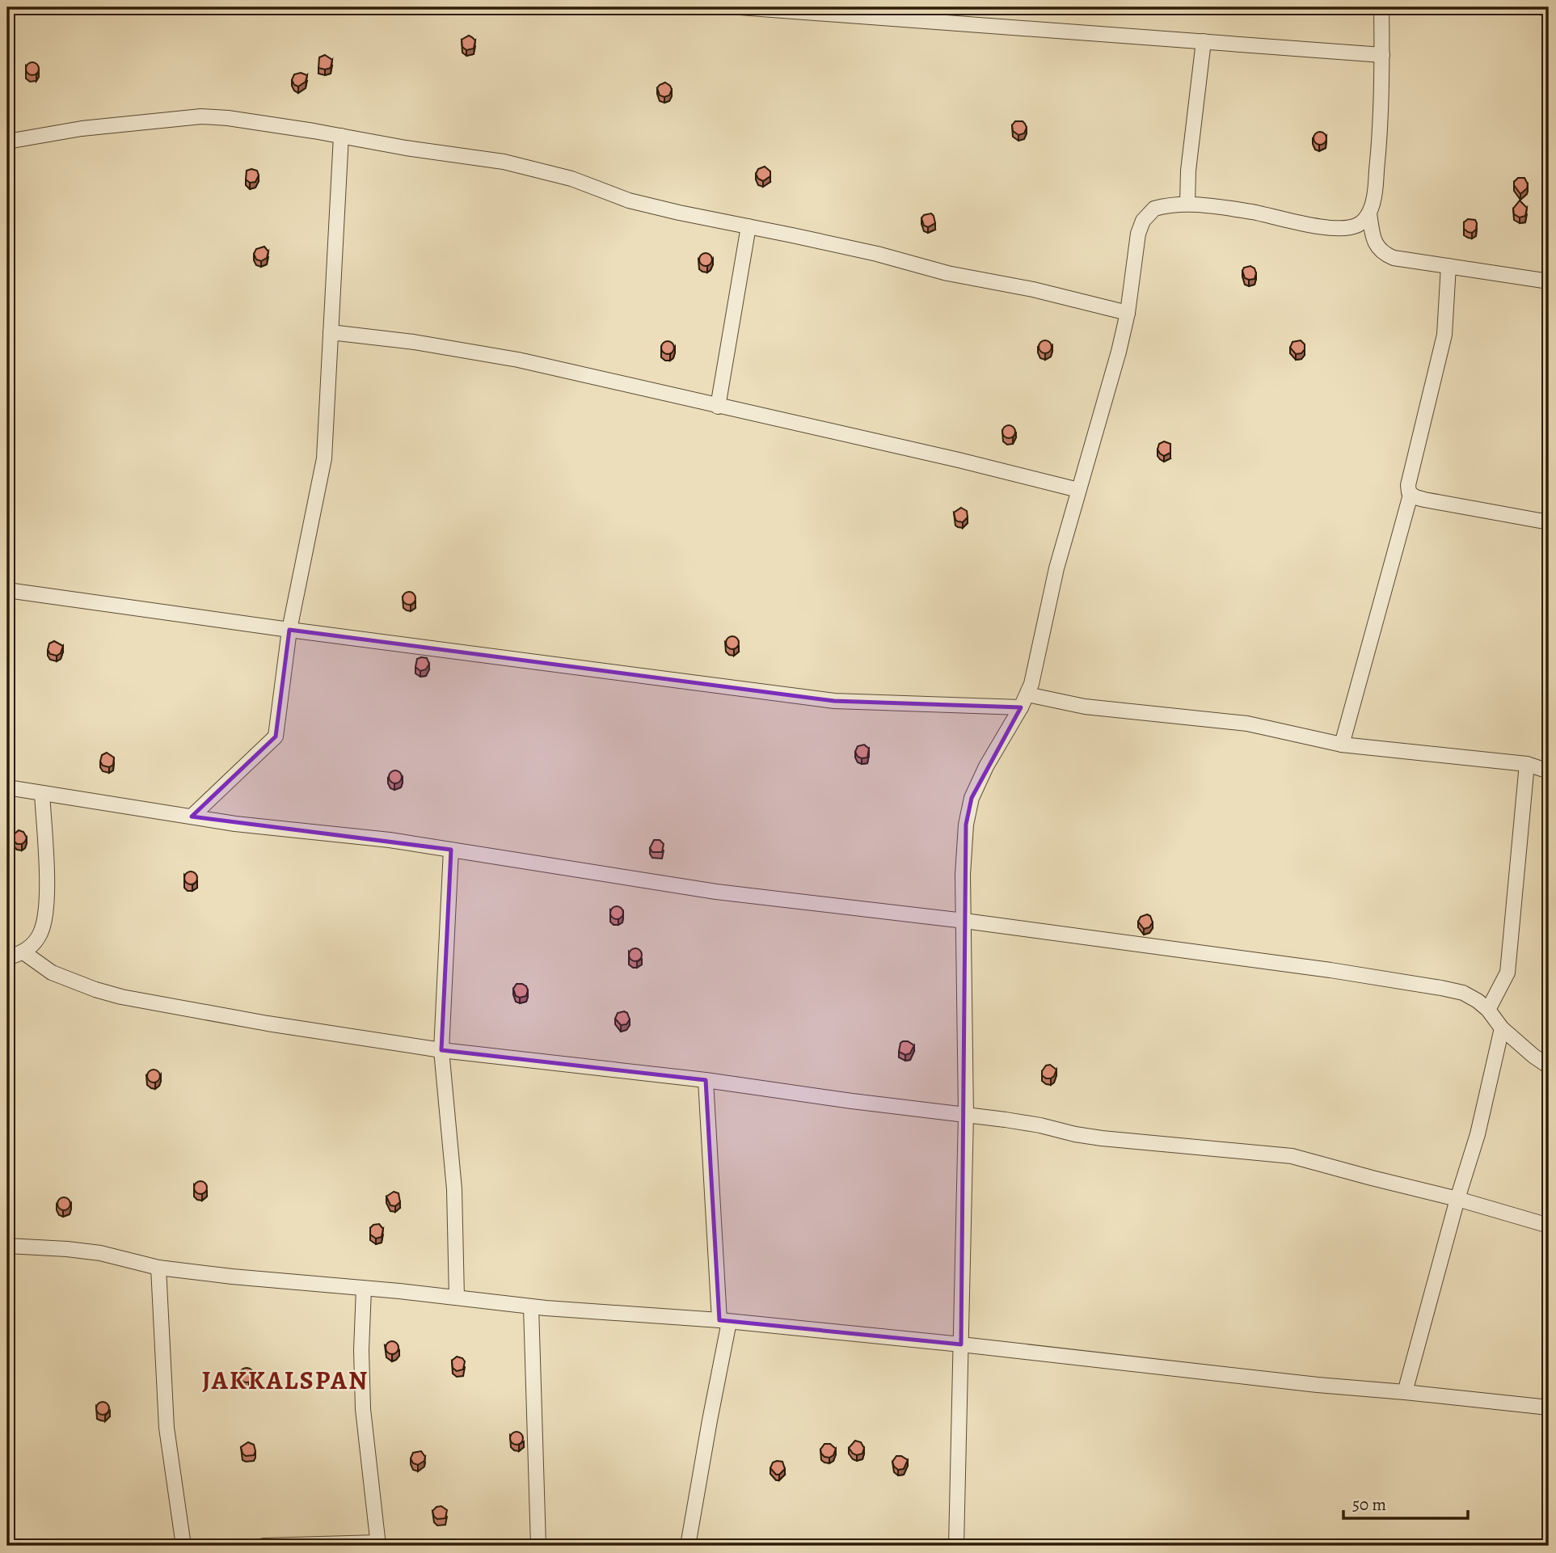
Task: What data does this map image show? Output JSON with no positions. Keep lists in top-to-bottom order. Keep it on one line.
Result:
{"districts":["JAKKALSPAN"],"scale_bar":"50 m"}
